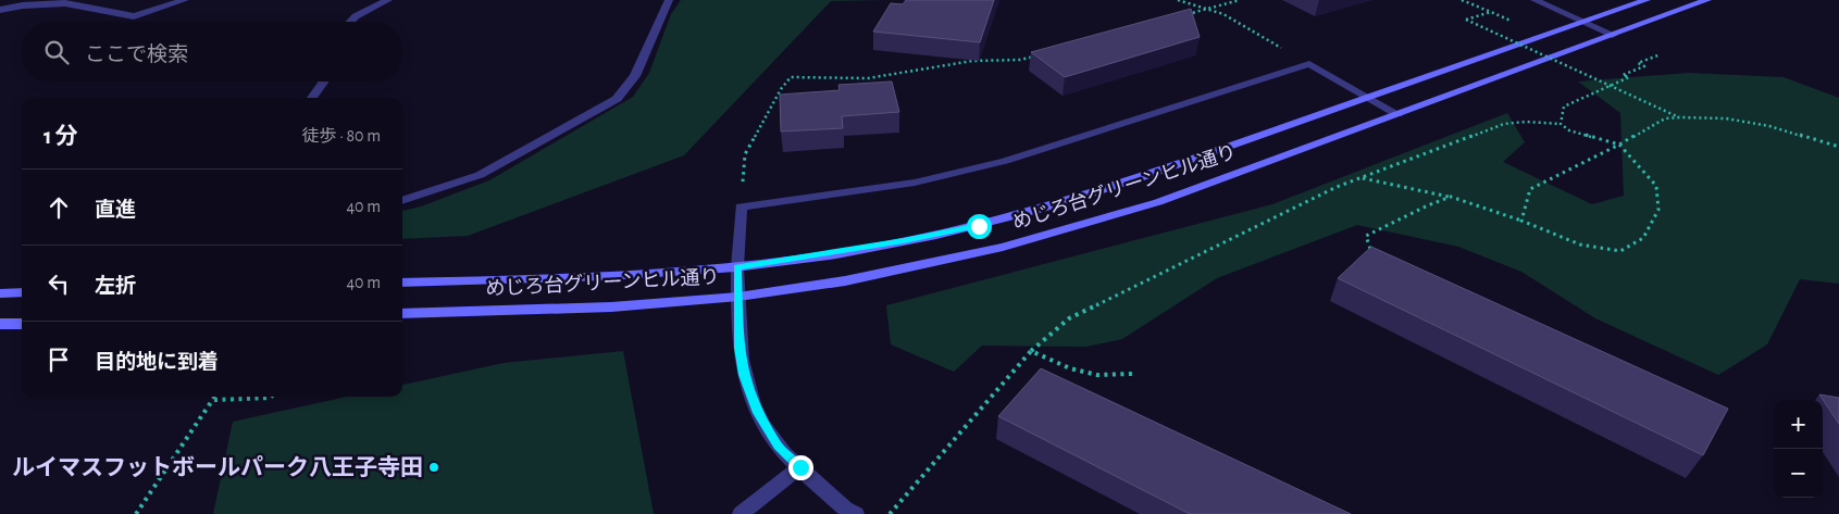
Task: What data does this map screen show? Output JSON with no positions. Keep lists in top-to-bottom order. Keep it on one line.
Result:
{"streets":{"street":["めじろ台グリーンヒル通り"]},"places":["ルイマスフットボールパーク八王子寺田"],"page":{"search":"ここで検索","heading":["1 分","徒歩 · 80 m"],"list":[["直進","40 m"],["左折","40 m"],"目的地に到着"],"map_buttons":["+","−"]}}
